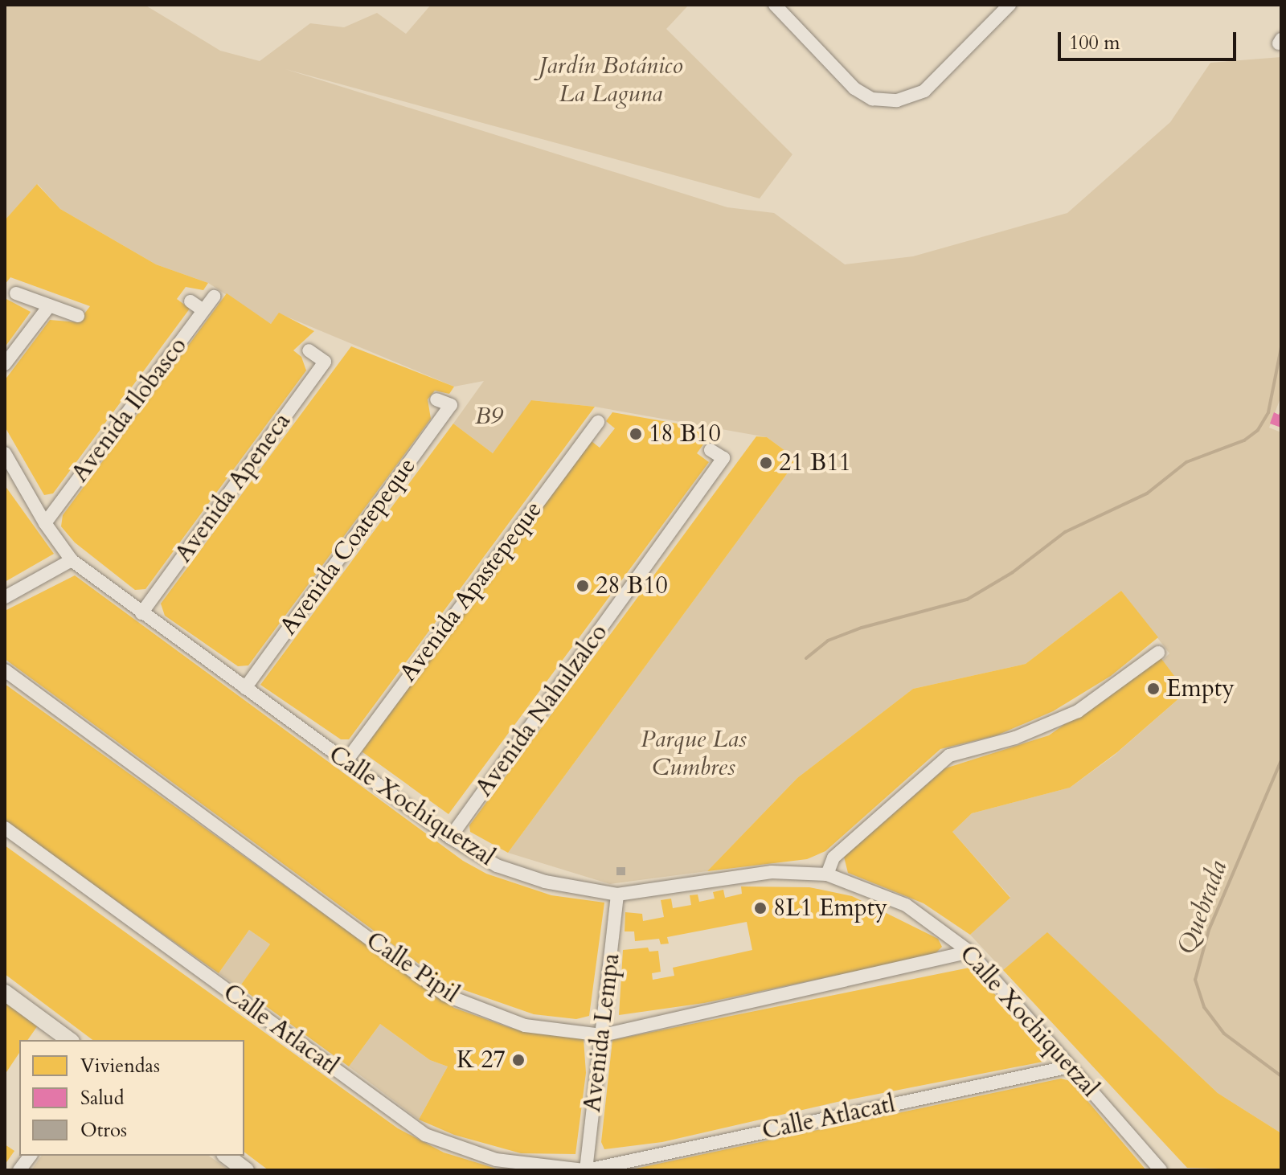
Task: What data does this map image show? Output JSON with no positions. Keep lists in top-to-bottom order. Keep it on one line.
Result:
{"streets":{"street":["Avenida Ilobasco","Avenida Apeneca","Avenida Coatepeque","Avenida Apastepeque","Avenida Nahulzalco","Calle Xochiquetzal","Calle Pipil","Calle Atlacatl","Avenida Lempa"]},"crossings":[["Avenida Ilobasco","Calle Xochiquetzal"],["Avenida Apeneca","Calle Xochiquetzal"],["Avenida Coatepeque","Calle Xochiquetzal"],["Avenida Apastepeque","Calle Xochiquetzal"],["Avenida Nahulzalco","Calle Xochiquetzal"],["Calle Xochiquetzal","Calle Pipil"],["Calle Xochiquetzal","Calle Atlacatl"],["Calle Xochiquetzal","Avenida Lempa"],["Calle Pipil","Avenida Lempa"],["Calle Atlacatl","Avenida Lempa"]],"water":["Quebrada"],"parks":["Jardín Botánico La Laguna","B9","Parque Las Cumbres"],"places":["18 B10","21 B11","28 B10","Empty","8L1 Empty","K 27"],"legend":["Viviendas","Salud","Otros"],"scale_bar":"100 m"}
